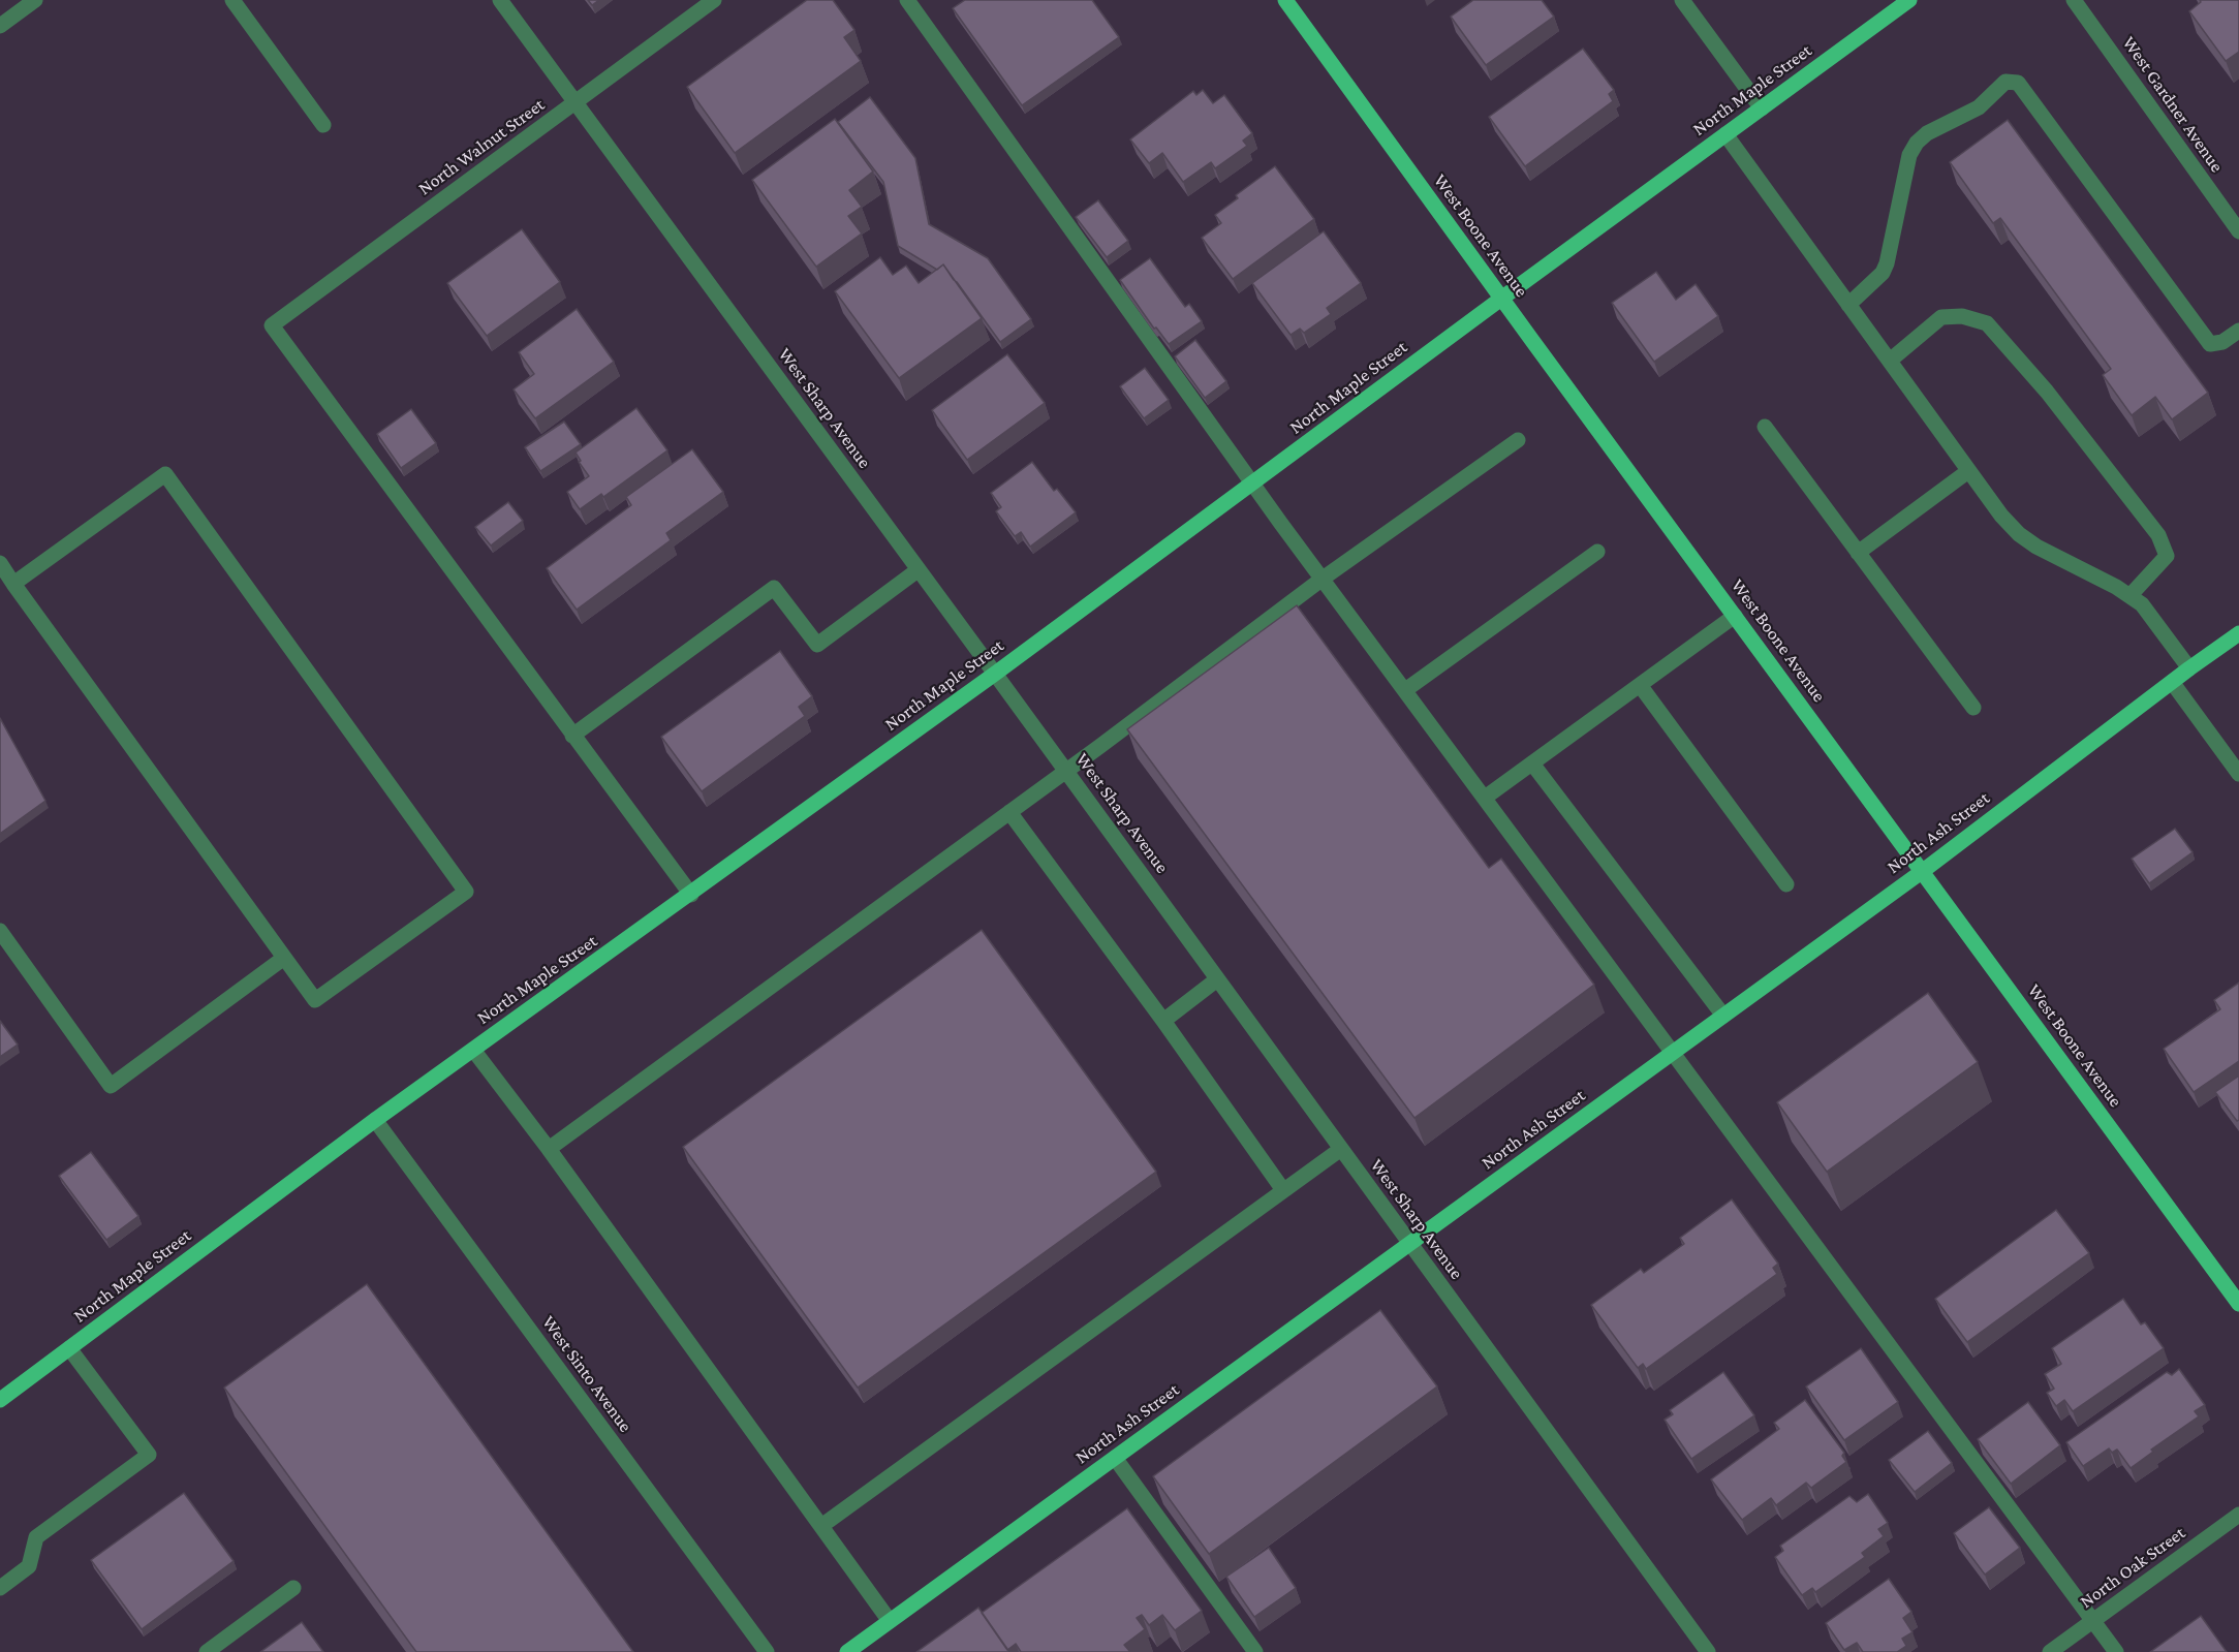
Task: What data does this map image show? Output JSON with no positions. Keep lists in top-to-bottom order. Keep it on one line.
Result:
{"streets":{"main road":["North Maple Street","West Boone Avenue","North Ash Street"],"street":["West Gardner Avenue","North Walnut Street","West Sharp Avenue","West Sinto Avenue","North Oak Street"]},"crossings":[["North Maple Street","West Boone Avenue"],["North Maple Street","West Sharp Avenue"],["North Maple Street","West Sinto Avenue"],["North Walnut Street","West Sharp Avenue"],["West Boone Avenue","North Ash Street"],["West Sharp Avenue","North Ash Street"]]}
